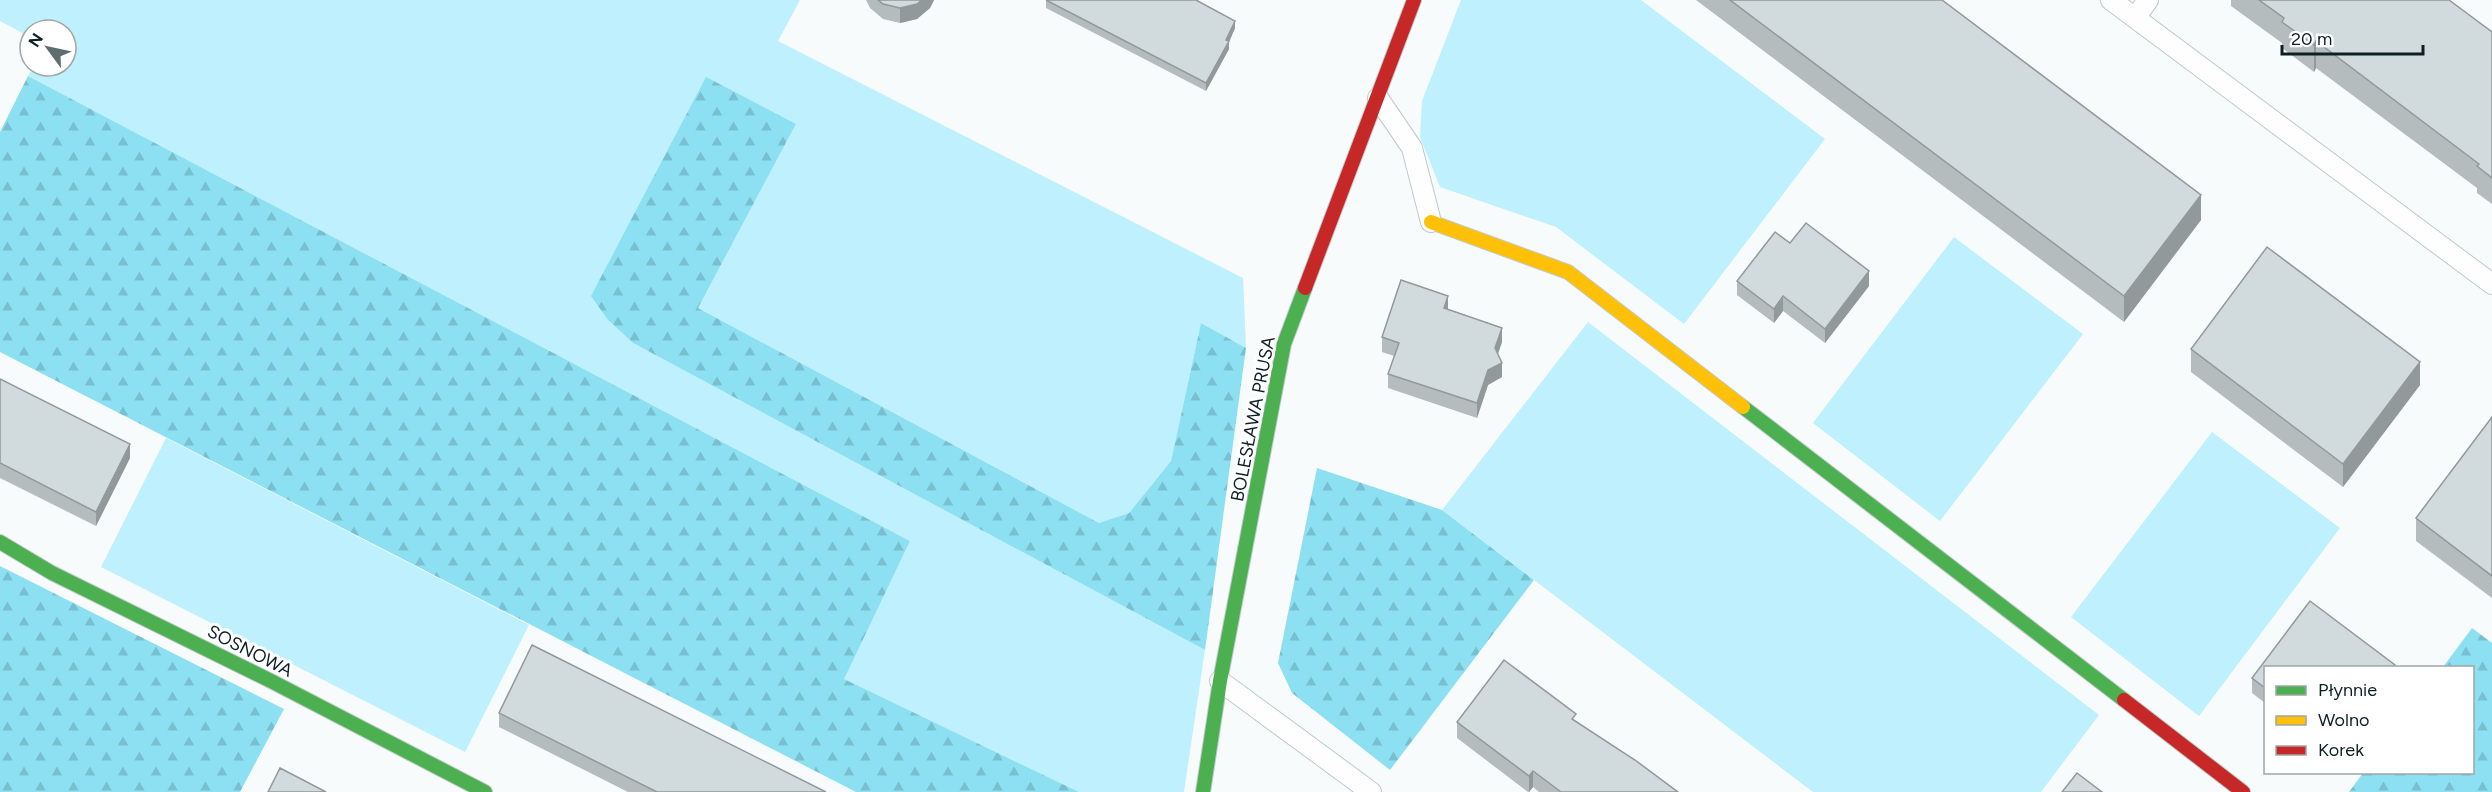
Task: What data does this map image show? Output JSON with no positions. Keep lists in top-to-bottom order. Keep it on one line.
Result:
{"streets":{"street":["BOLESŁAWA PRUSA","SOSNOWA"]},"legend":["Płynnie","Wolno","Korek"],"scale_bar":"20 m","north":"top left"}
